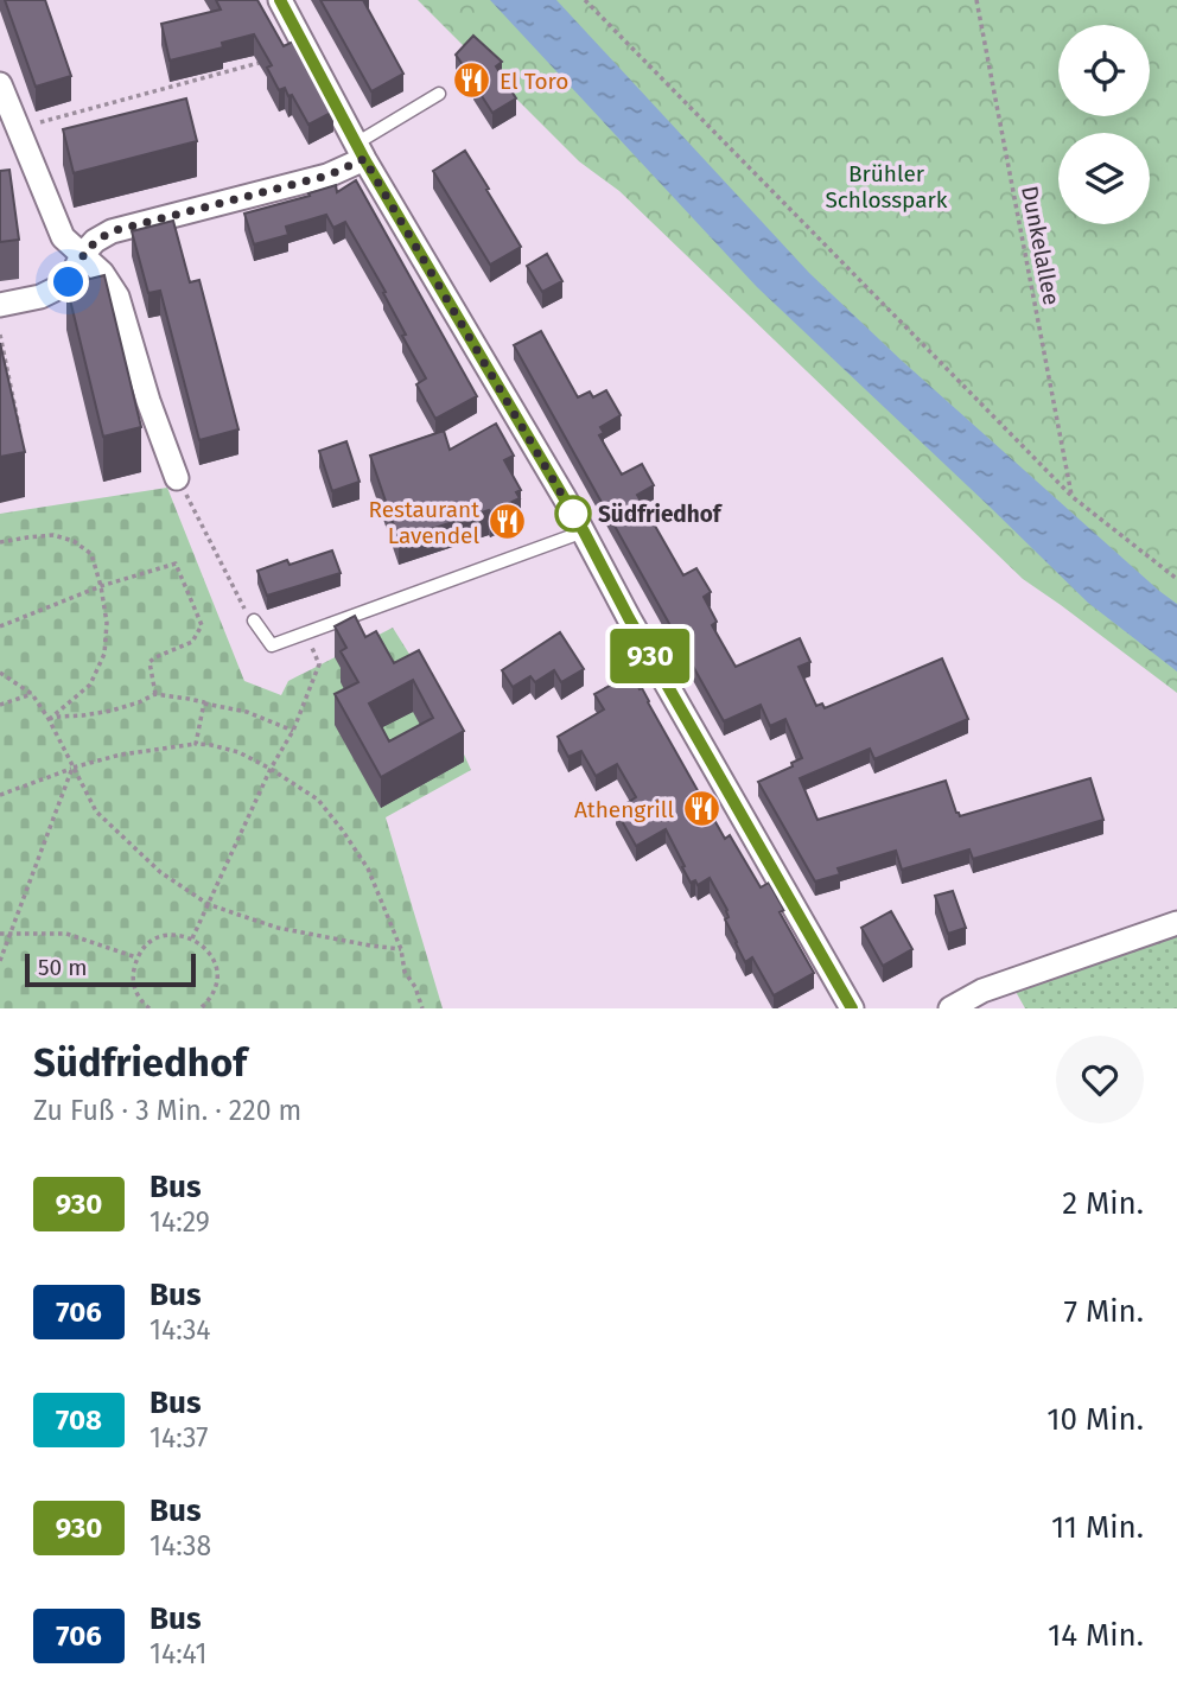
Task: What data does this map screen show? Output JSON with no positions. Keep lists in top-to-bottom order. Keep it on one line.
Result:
{"streets":{"path":["Dunkelallee"]},"parks":["Brühler Schlosspark"],"places":{"restaurant":["El Toro","Restaurant Lavendel","Athengrill"],"other":["Südfriedhof"]},"lines":["bus line 930"],"scale_bar":"50 m","page":{"on_map":"930","scale":"50 m","heading":["Südfriedhof","Zu Fuß · 3 Min. · 220 m"],"list":[{"mark":"930","name":"Bus","note":"14:29","value":"2 Min."},{"mark":"706","name":"Bus","note":"14:34","value":"7 Min."},{"mark":"708","name":"Bus","note":"14:37","value":"10 Min."},{"mark":"930","name":"Bus","note":"14:38","value":"11 Min."},{"mark":"706","name":"Bus","note":"14:41","value":"14 Min."}]}}
